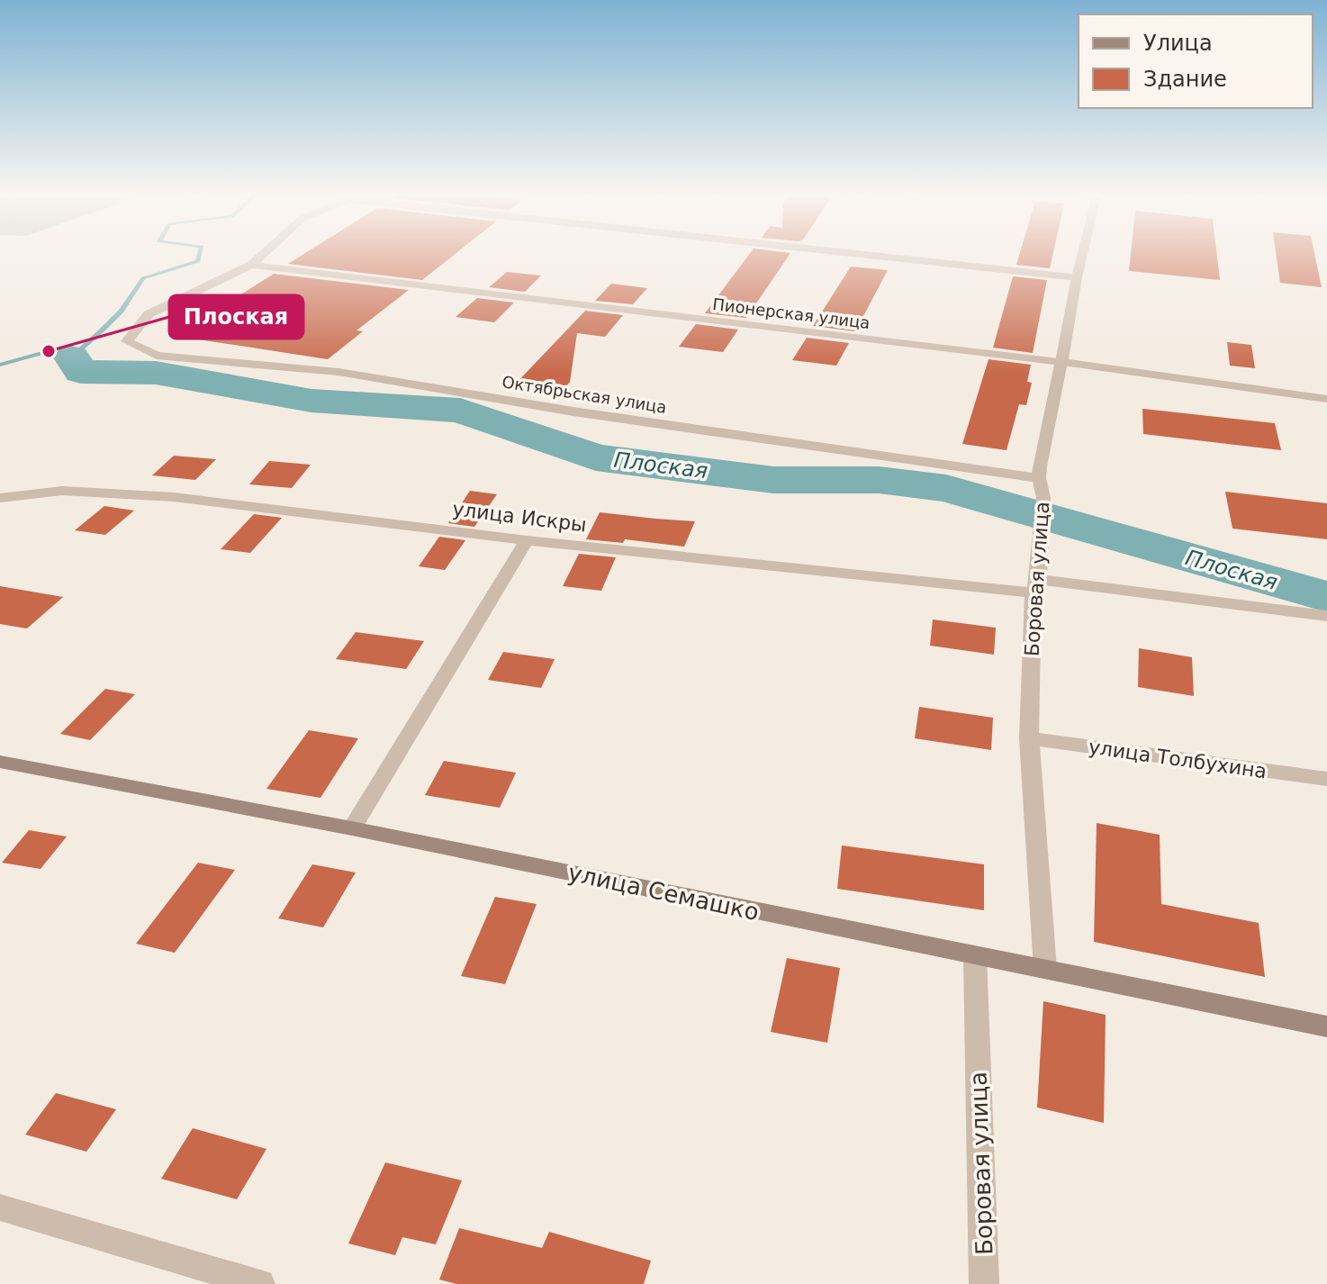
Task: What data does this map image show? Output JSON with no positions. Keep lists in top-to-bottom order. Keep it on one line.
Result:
{"streets":{"main road":["улица Семашко"],"street":["Пионерская улица","Октябрьская улица","улица Искры","Боровая улица","улица Толбухина"]},"crossings":[["Пионерская улица","Октябрьская улица"],["Пионерская улица","Боровая улица"],["Октябрьская улица","Боровая улица"],["улица Искры","Боровая улица"],["Боровая улица","улица Толбухина"],["Боровая улица","улица Семашко"]],"water":["Плоская"],"places":["Плоская"],"legend":["Улица","Здание"]}
